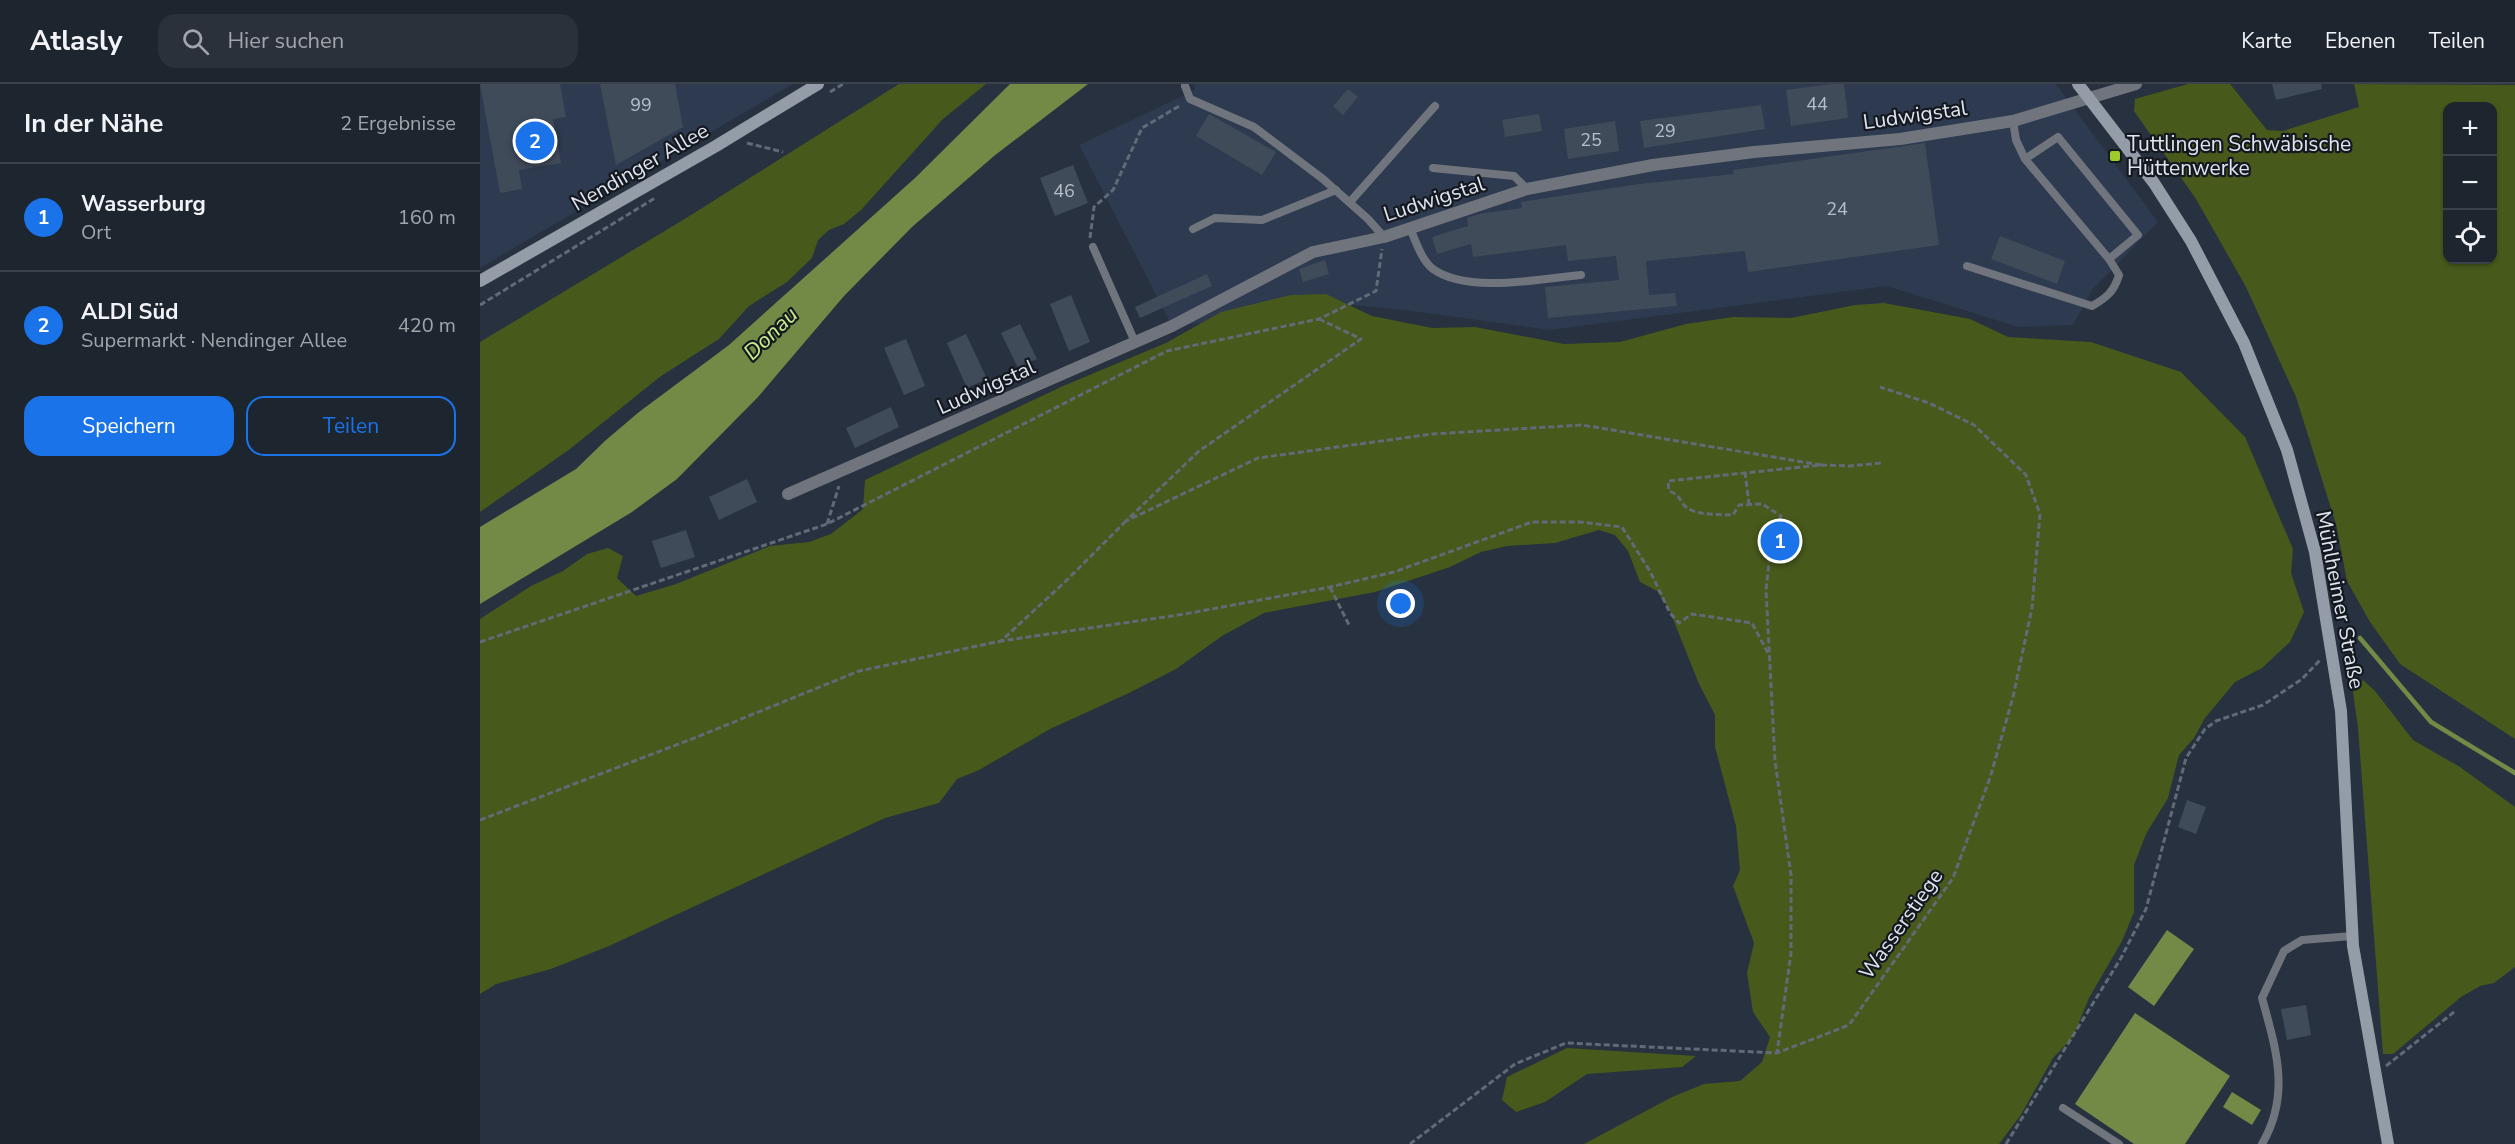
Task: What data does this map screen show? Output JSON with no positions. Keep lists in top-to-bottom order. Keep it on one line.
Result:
{"streets":{"main road":["Nendinger Allee","Mühlheimer Straße"],"street":["Ludwigstal"],"path":["Wasserstiege"]},"crossings":[["Ludwigstal","Mühlheimer Straße"]],"water":["Donau"],"places":{"transit":["Tuttlingen Schwäbische Hüttenwerke"]},"house_numbers":["44","99","29","25","46","24"],"page":{"header":"Atlasly","search":"Hier suchen","nav":["Karte","Ebenen","Teilen"],"heading":["In der Nähe","2 Ergebnisse"],"map_buttons":["+","−"],"pins":["2","1"],"list":[{"mark":"1","name":"Wasserburg","note":"Ort","value":"160 m"},{"mark":"2","name":"ALDI Süd","note":"Supermarkt · Nendinger Allee","value":"420 m"}],"buttons":["Speichern","Teilen"]}}
